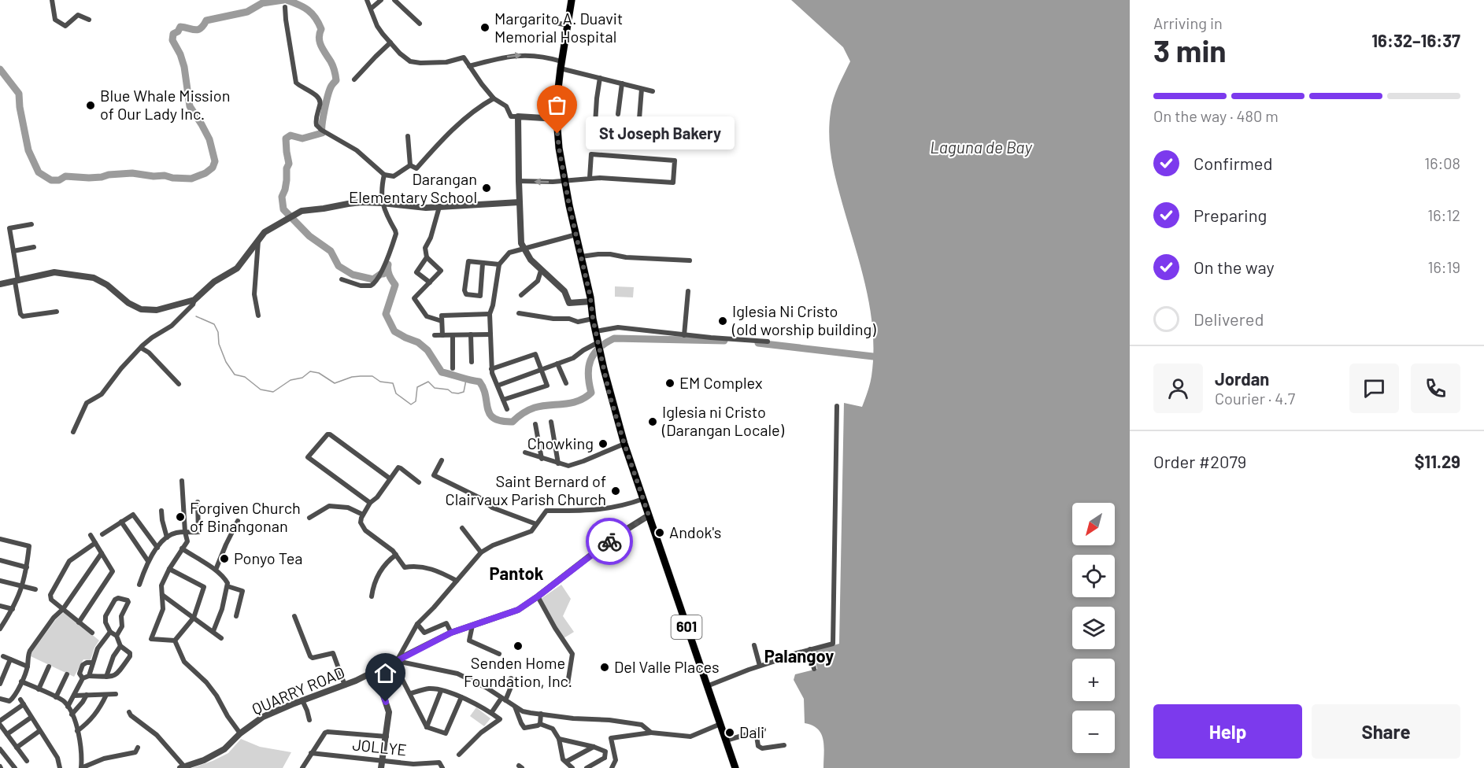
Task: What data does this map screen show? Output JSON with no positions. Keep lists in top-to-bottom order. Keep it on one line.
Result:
{"streets":{"main road":["601"],"street":["QUARRY ROAD","JOLLYE"]},"crossings":[["601","QUARRY ROAD"]],"districts":["Pantok","Palangoy"],"water":["Laguna de Bay"],"places":["Margarito A. Duavit Memorial Hospital","Blue Whale Mission of Our Lady Inc.","St Joseph Bakery","Darangan Elementary School","Iglesia Ni Cristo (old worship building)","EM Complex","Iglesia ni Cristo (Darangan Locale)","Chowking","Saint Bernard of Clairvaux Parish Church","Forgiven Church of Binangonan","Andok's","Ponyo Tea","Senden Home Foundation, Inc.","Del Valle Places","Dali"],"north":"bottom left","page":{"heading":["3 min","Arriving in","16:32–16:37"],"panel":["Jordan","Courier · 4.7","Order #2079","$11.29"],"bar":"On the way · 480 m","bubble":"St Joseph Bakery","list":[["Confirmed","16:08"],["Preparing","16:12"],["On the way","16:19"],"Delivered"],"map_buttons":["+","−"],"buttons":["Help","Share"]}}
